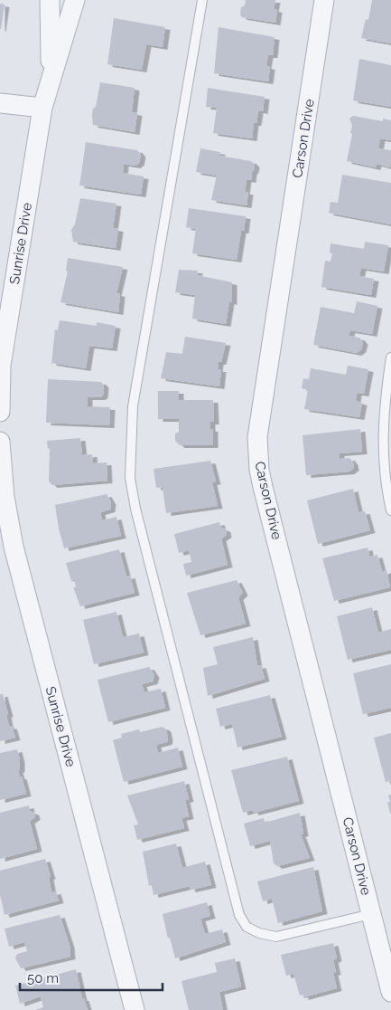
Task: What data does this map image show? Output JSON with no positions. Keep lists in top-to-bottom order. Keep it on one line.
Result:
{"streets":{"street":["Carson Drive","Sunrise Drive"]},"scale_bar":"50 m"}
